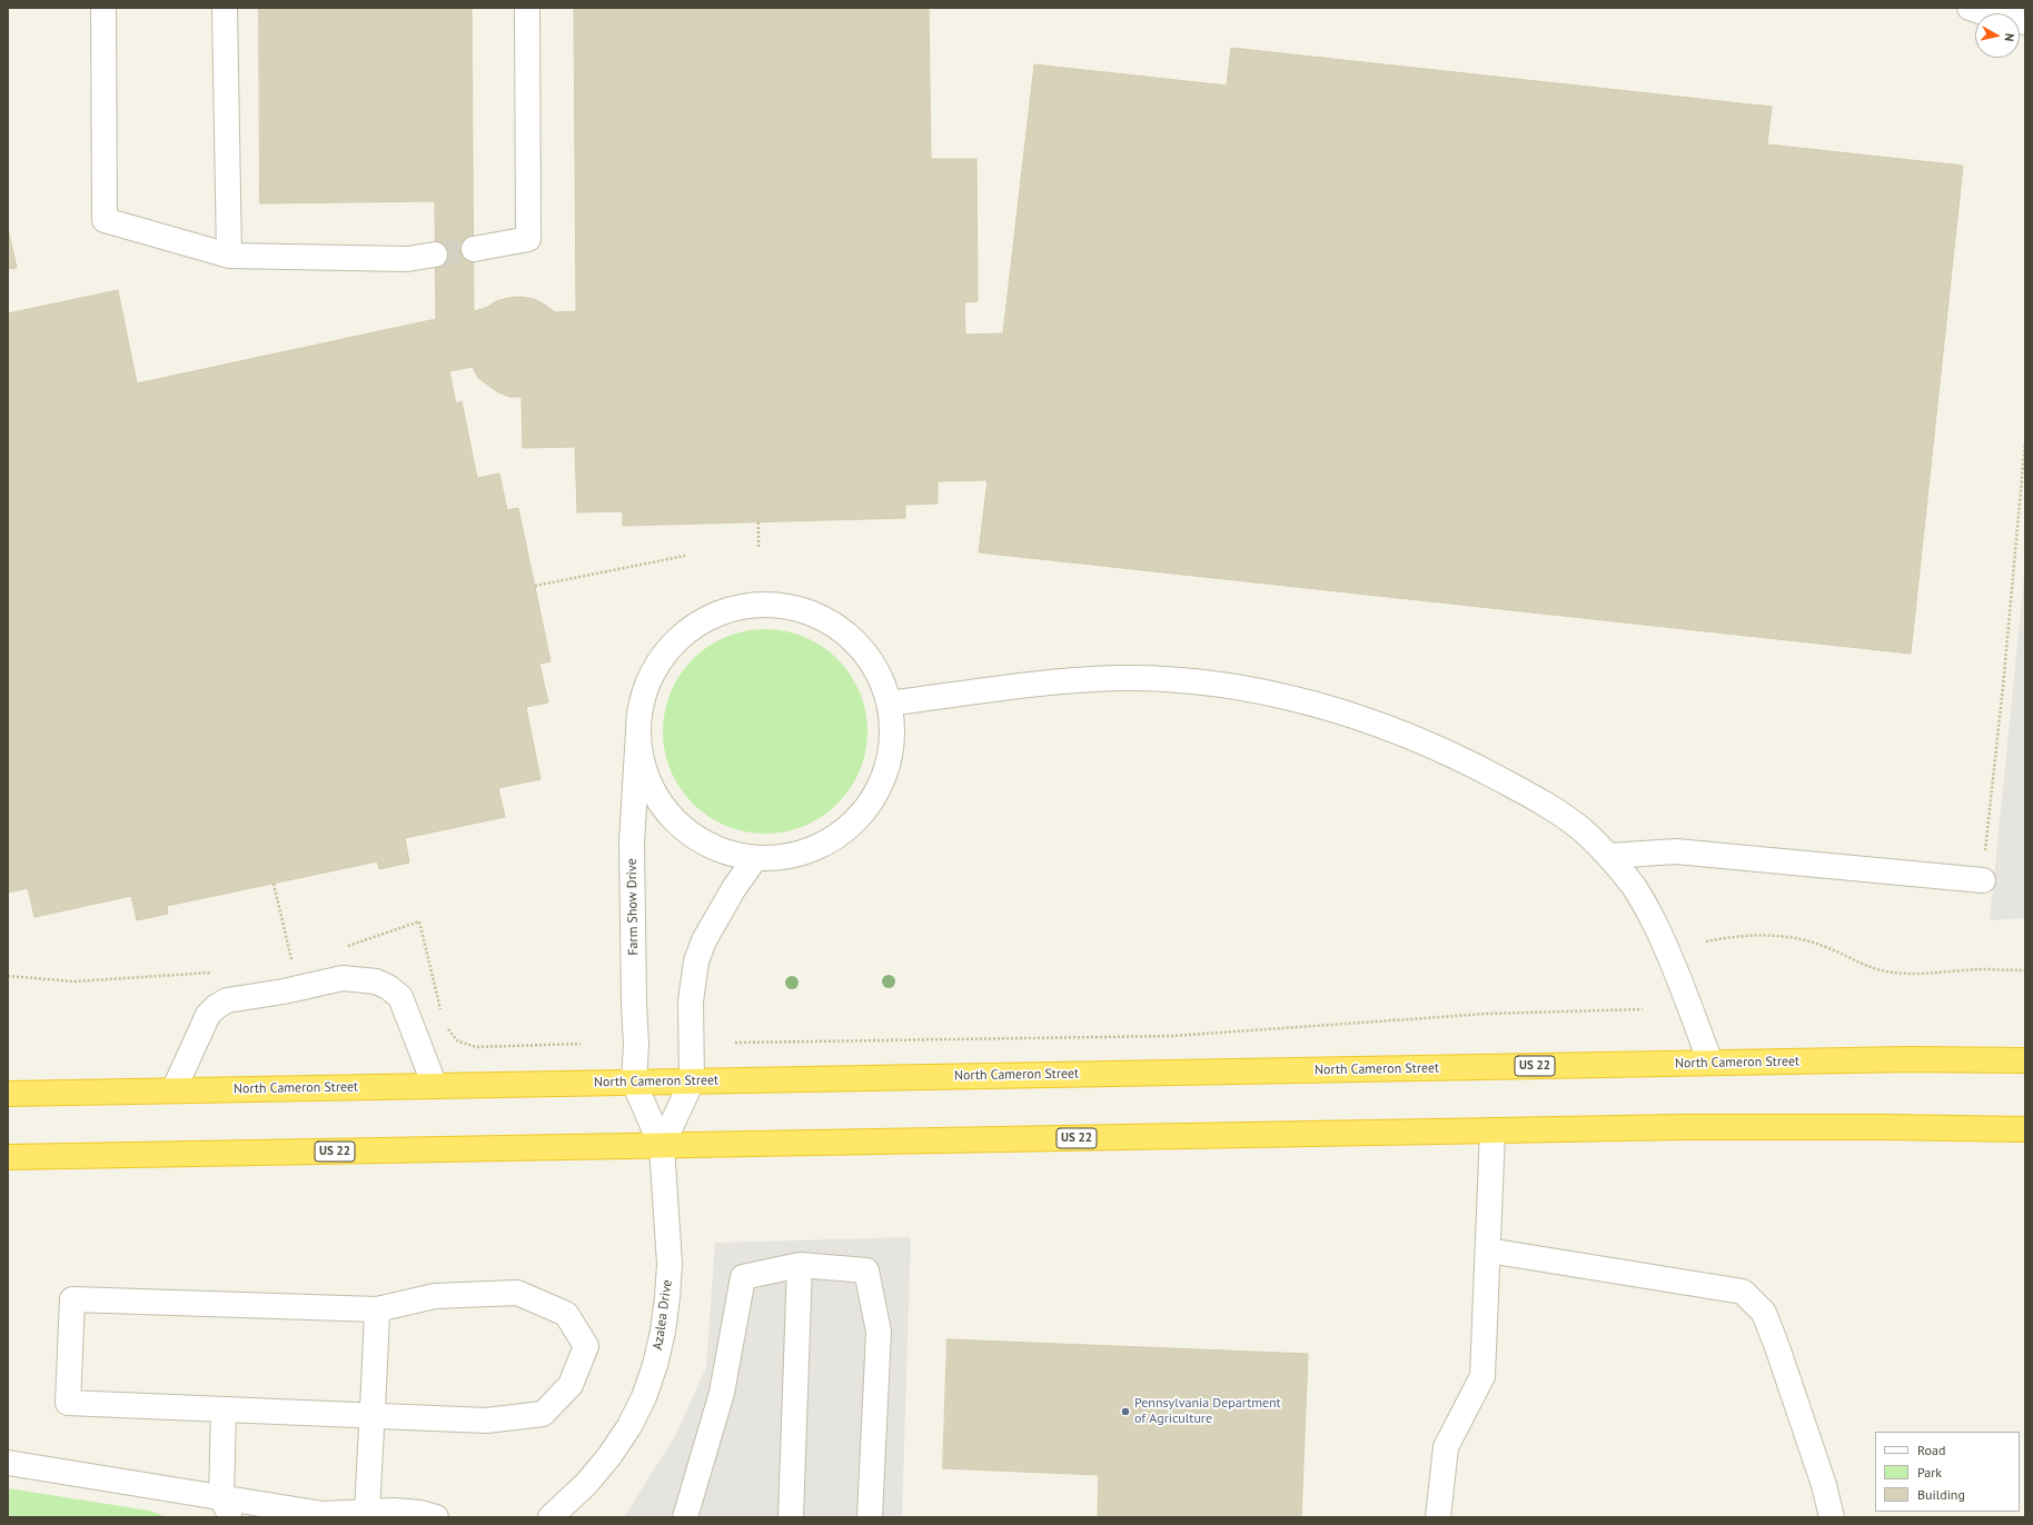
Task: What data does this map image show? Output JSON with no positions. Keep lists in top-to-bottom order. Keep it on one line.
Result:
{"streets":{"highway":["North Cameron Street","US 22"],"street":["Farm Show Drive","Azalea Drive"]},"crossings":[["Farm Show Drive","North Cameron Street"],["Farm Show Drive","Azalea Drive"],["North Cameron Street","Azalea Drive"],["US 22","Azalea Drive"]],"places":["Pennsylvania Department of Agriculture"],"legend":["Road","Park","Building"],"north":"right"}
